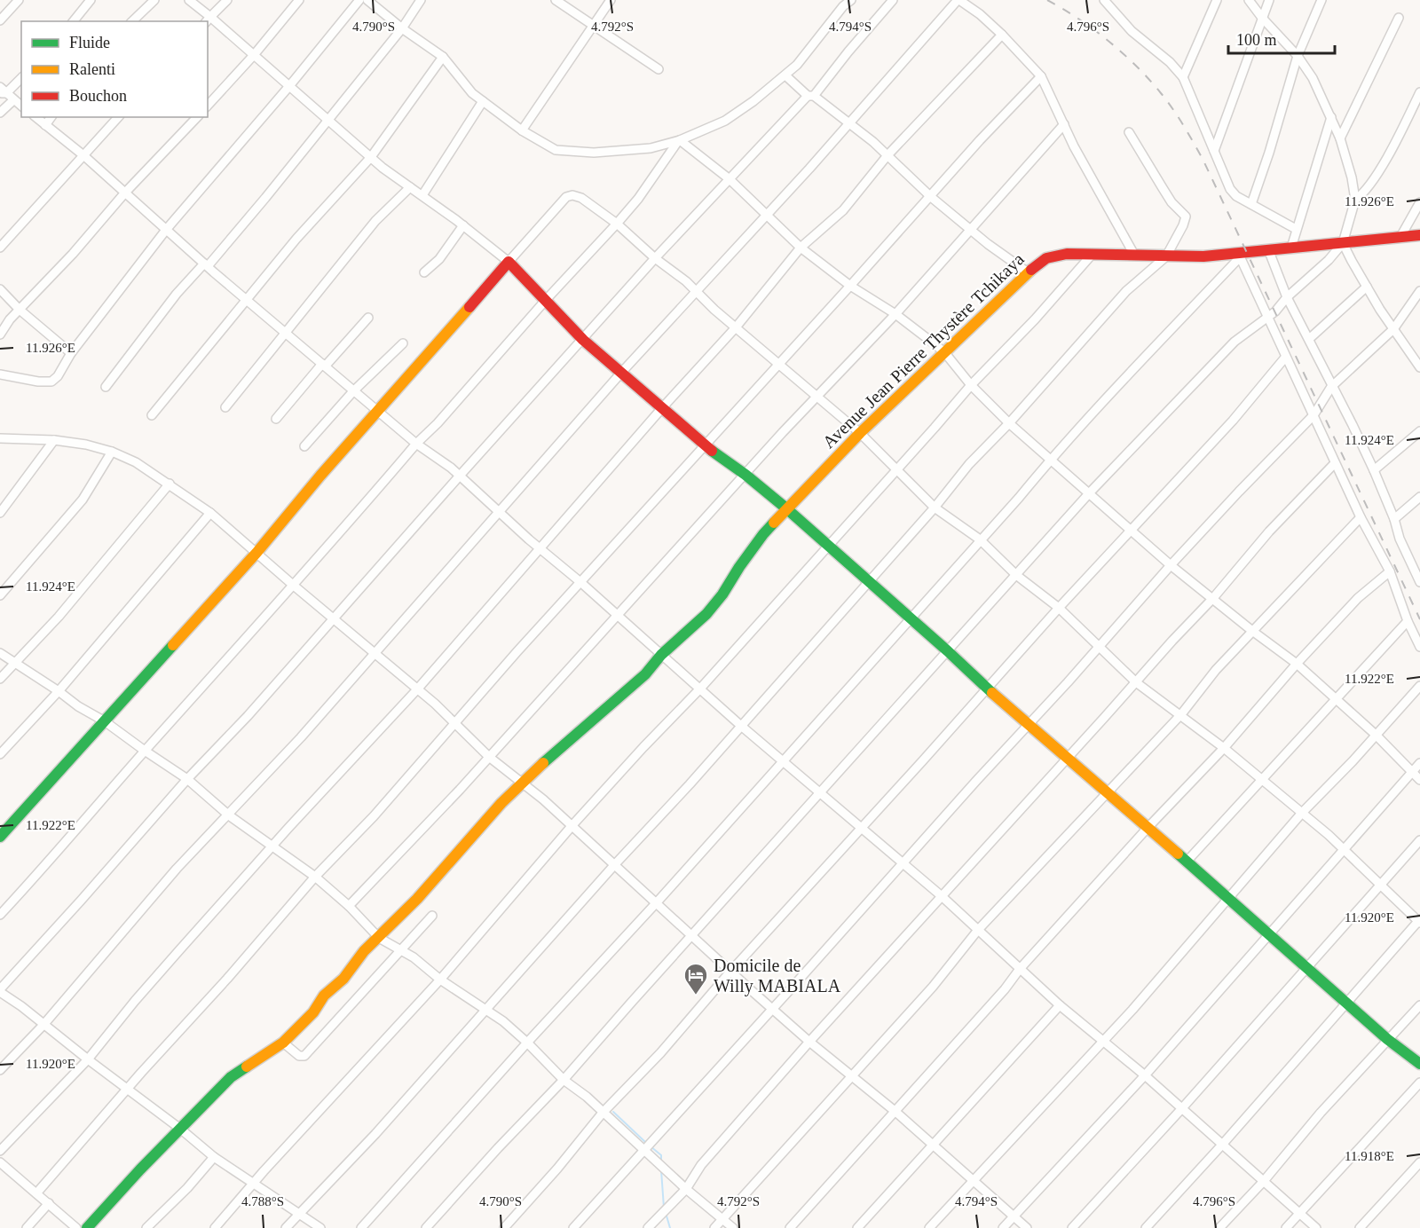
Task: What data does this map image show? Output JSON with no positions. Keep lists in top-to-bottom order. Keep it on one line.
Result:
{"streets":{"street":["Avenue Jean Pierre Thystère Tchikaya"]},"places":{"hotel":["Domicile de Willy MABIALA"]},"legend":["Fluide","Ralenti","Bouchon"],"scale_bar":"100 m","coordinates":["4.790°S","4.792°S","4.794°S","4.796°S","11.926°E","11.924°E","11.922°E","11.920°E","11.918°E","4.788°S"]}
